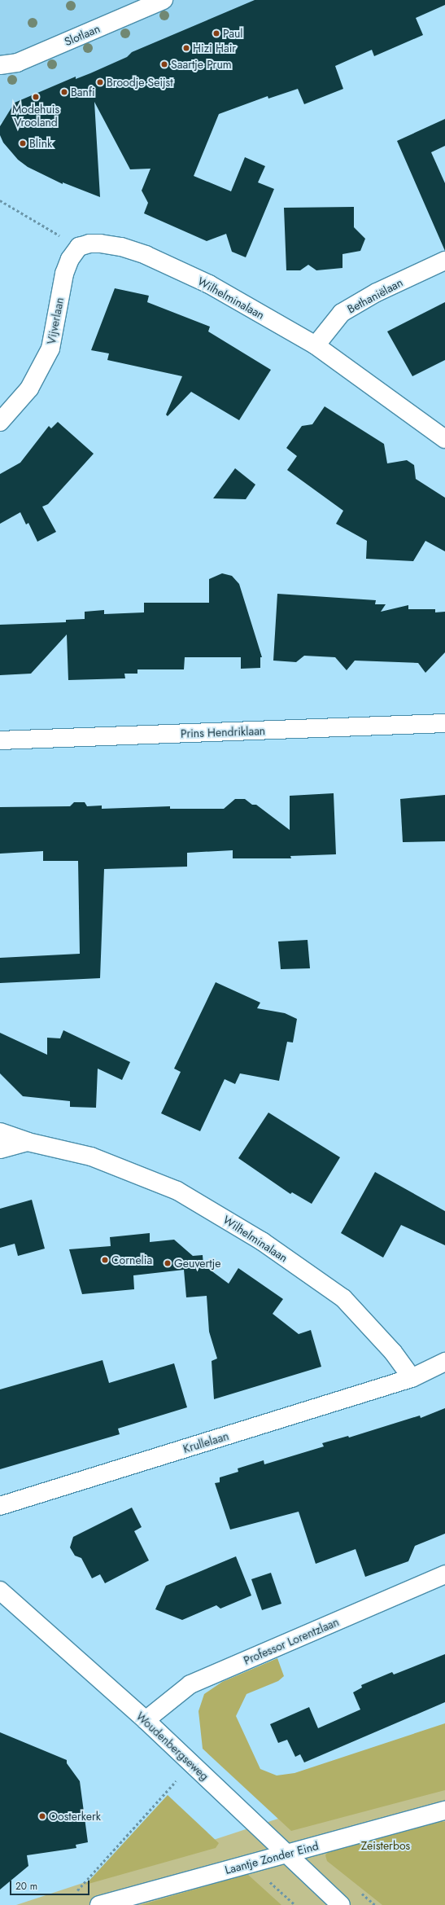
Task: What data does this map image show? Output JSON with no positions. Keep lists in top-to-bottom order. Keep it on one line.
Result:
{"streets":{"street":["Slotlaan","Bethaniëlaan","Wilhelminalaan","Vijverlaan","Prins Hendriklaan","Krullelaan","Professor Lorentzlaan","Woudenbergseweg","Laantje Zonder Eind"]},"crossings":[["Bethaniëlaan","Wilhelminalaan"],["Wilhelminalaan","Vijverlaan"],["Wilhelminalaan","Krullelaan"],["Professor Lorentzlaan","Woudenbergseweg"],["Woudenbergseweg","Laantje Zonder Eind"]],"parks":["Zeisterbos"],"places":["Paul","Hizi Hair","Saartje Prum","Broodje Seijst","Banfi","Modehuis Vrooland","Blink","Cornelia","Geuvertje","Oosterkerk"],"scale_bar":"20 m"}
